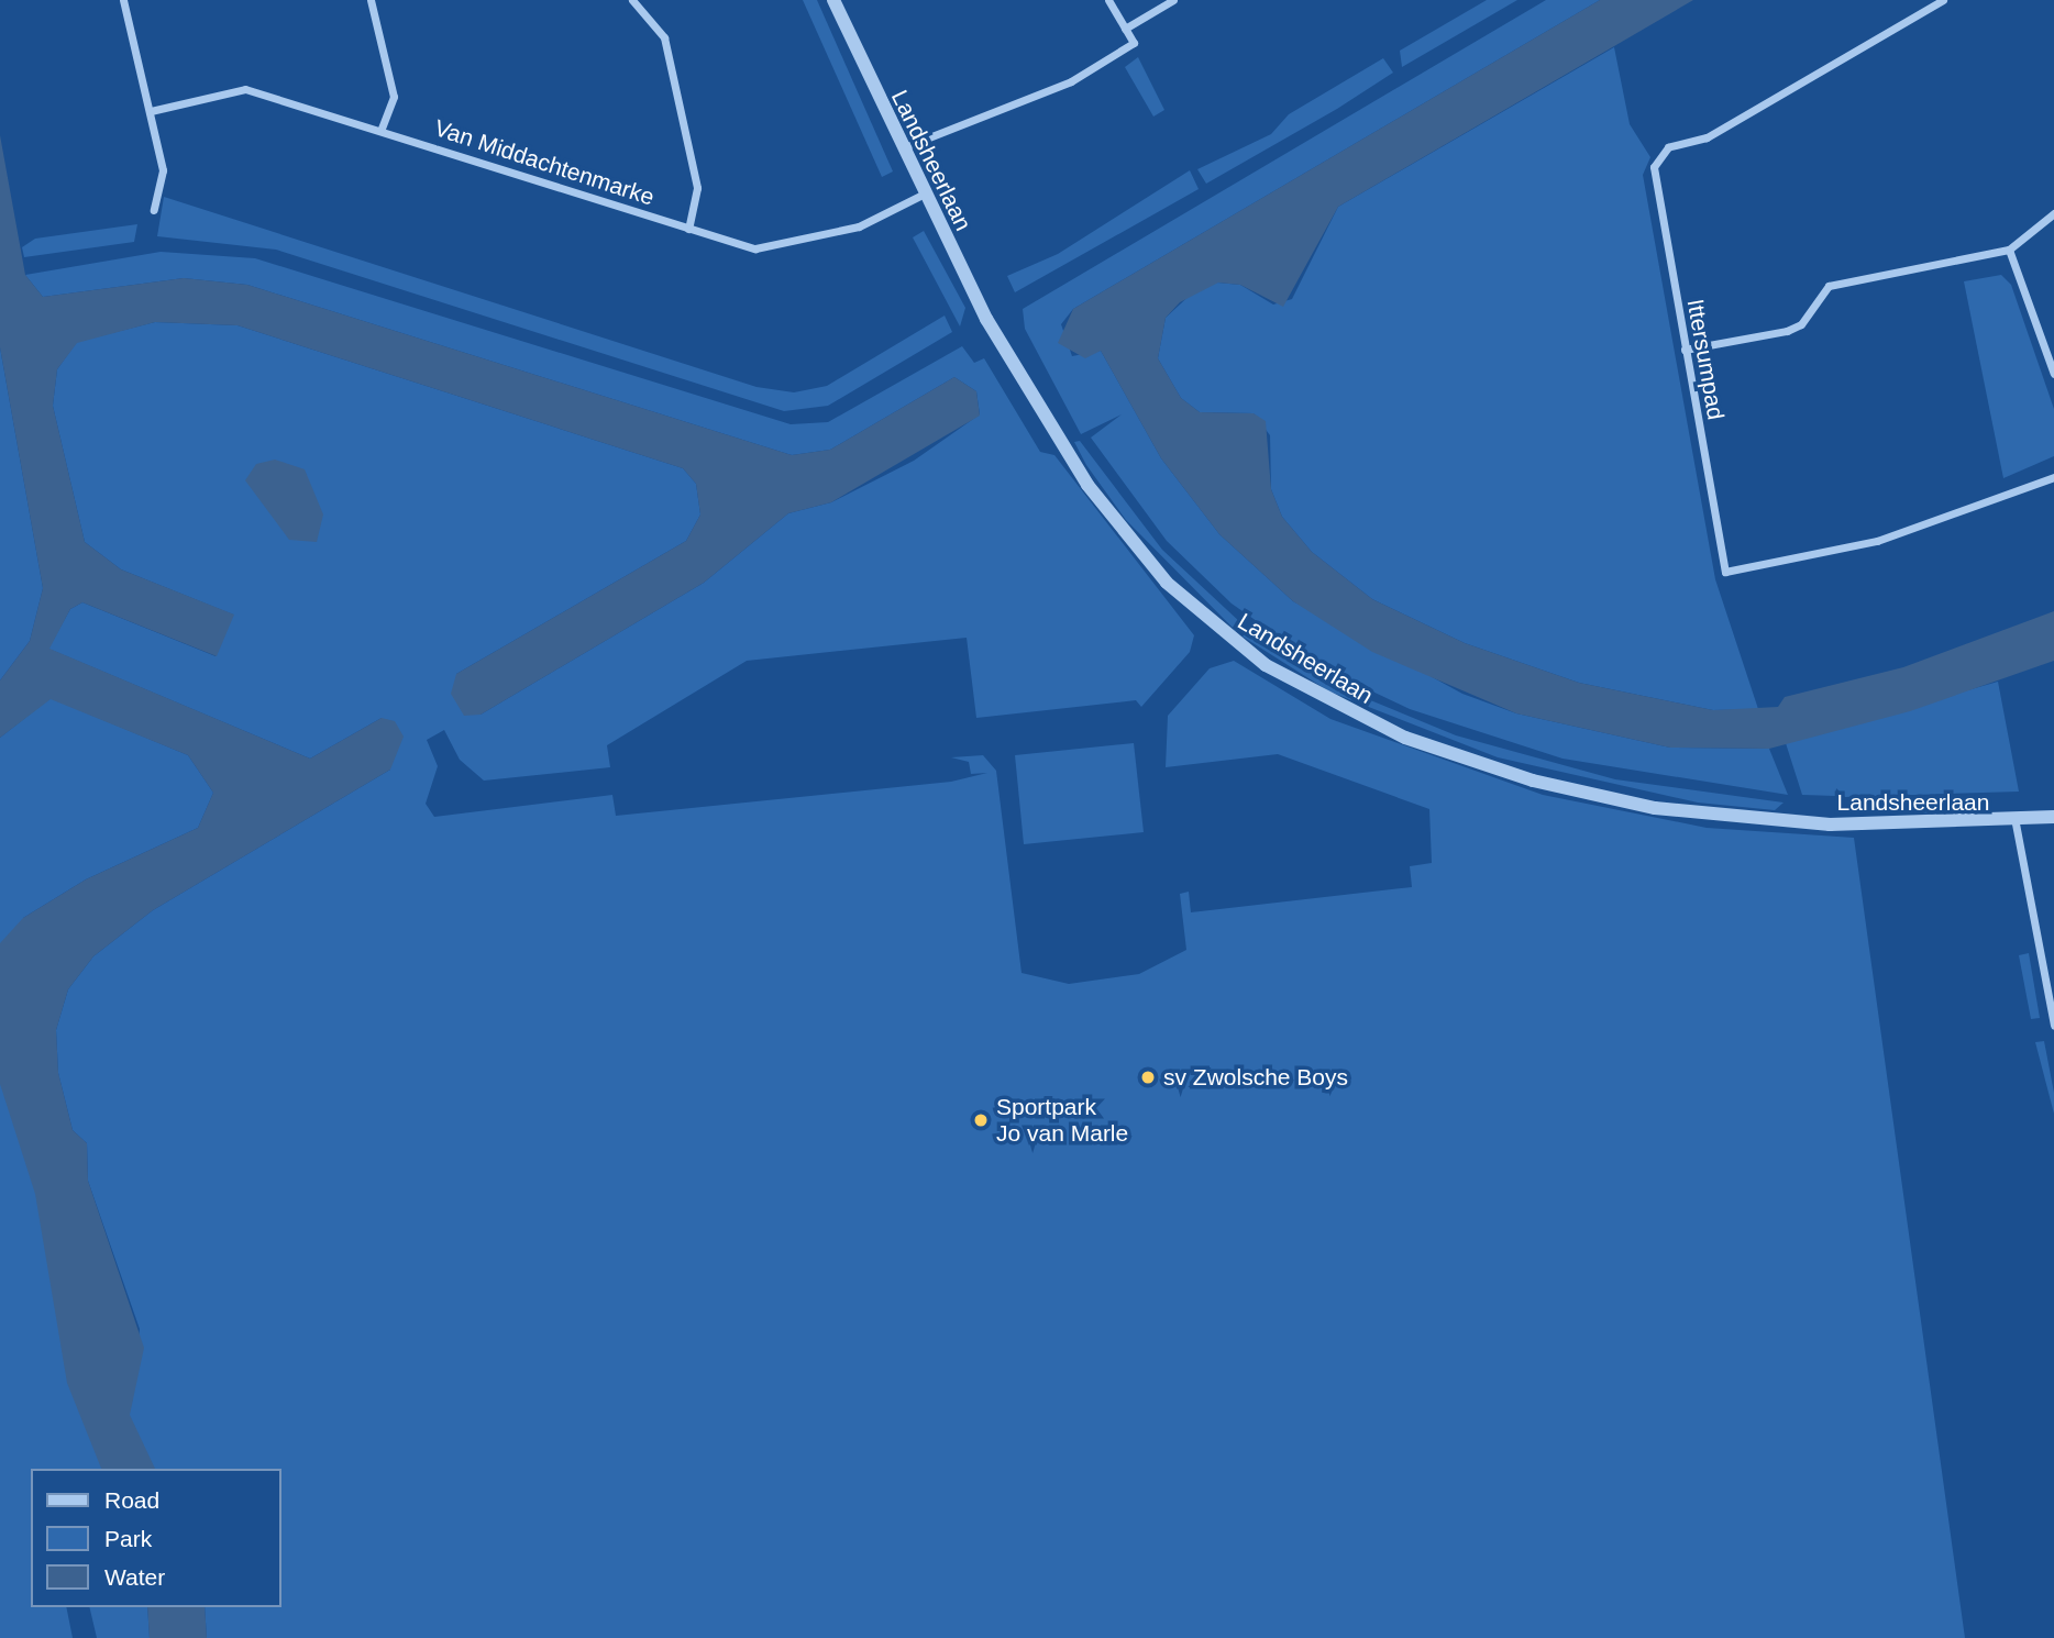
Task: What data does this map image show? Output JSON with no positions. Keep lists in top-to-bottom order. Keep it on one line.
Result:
{"streets":{"street":["Landsheerlaan","Van Middachtenmarke","Ittersumpad"]},"crossings":[["Landsheerlaan","Van Middachtenmarke"]],"places":["sv Zwolsche Boys","Sportpark Jo van Marle"],"legend":["Road","Park","Water"]}
